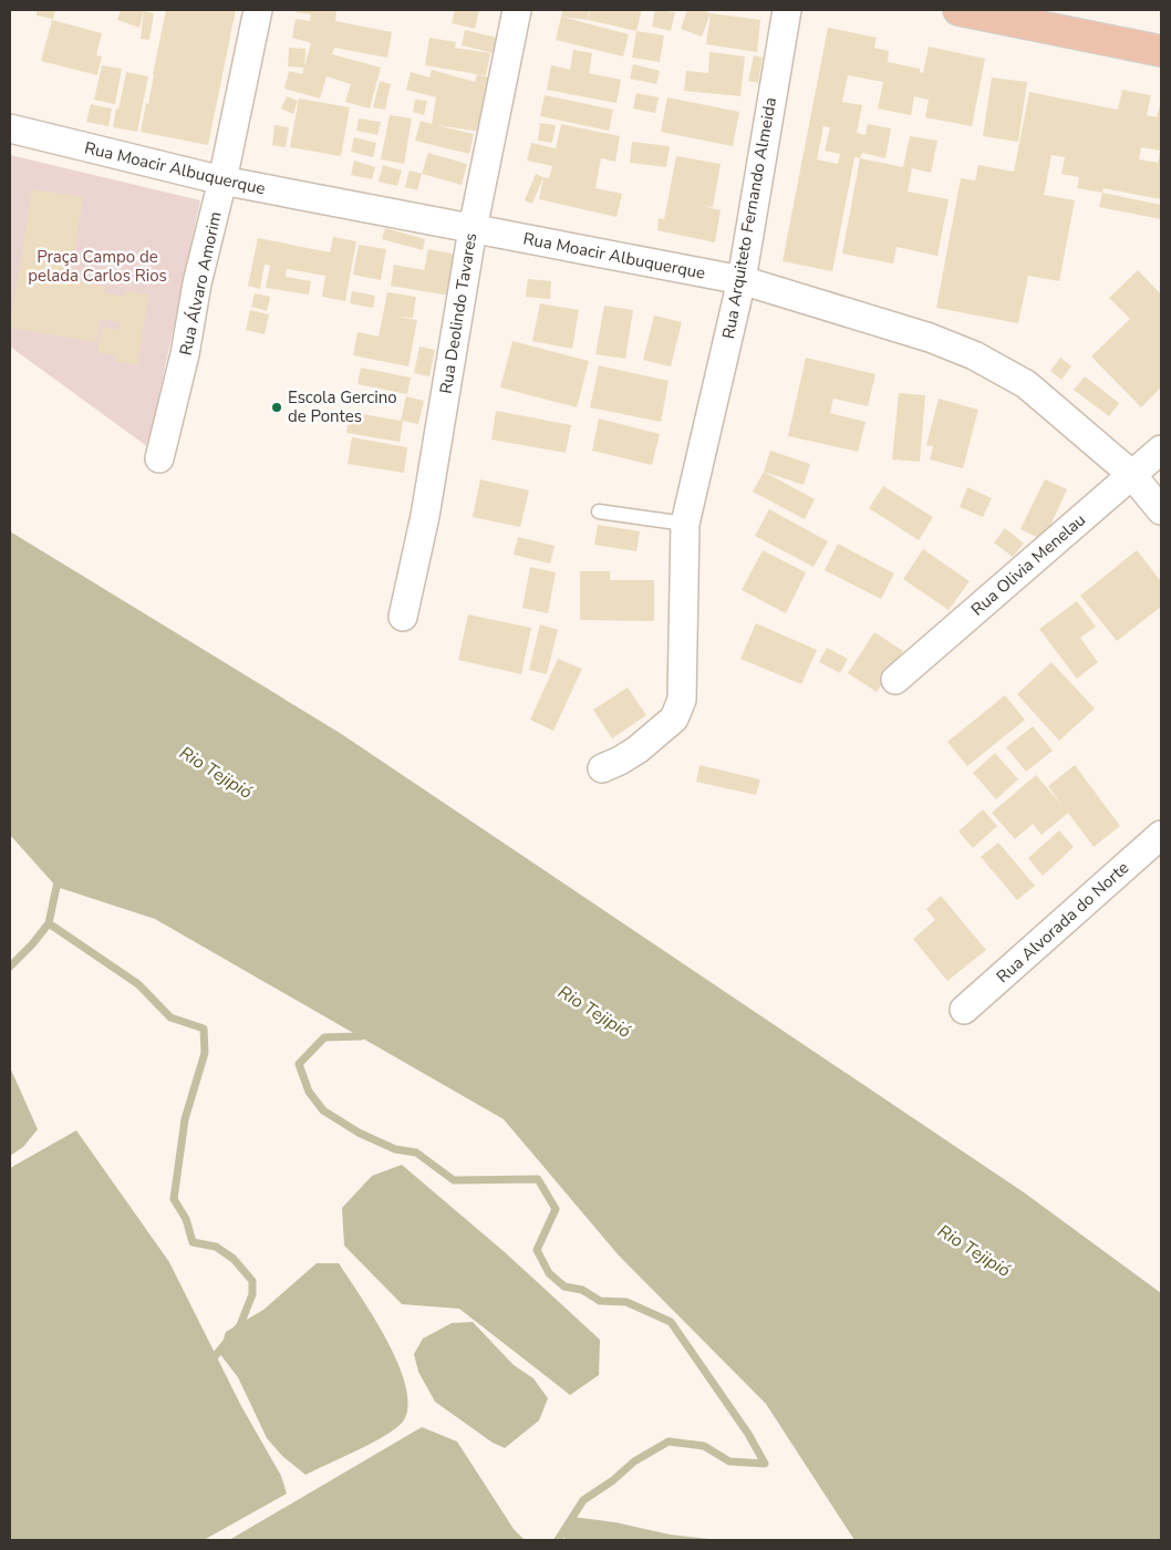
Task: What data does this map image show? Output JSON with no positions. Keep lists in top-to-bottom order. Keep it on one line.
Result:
{"streets":{"street":["Rua Moacir Albuquerque","Rua Arquiteto Fernando Almeida","Rua Álvaro Amorim","Rua Deolindo Tavares","Rua Olivia Menelau","Rua Alvorada do Norte"]},"crossings":[["Rua Moacir Albuquerque","Rua Arquiteto Fernando Almeida"],["Rua Moacir Albuquerque","Rua Álvaro Amorim"],["Rua Moacir Albuquerque","Rua Deolindo Tavares"],["Rua Moacir Albuquerque","Rua Olivia Menelau"]],"water":["Rio Tejipió"],"parks":["Praça Campo de pelada Carlos Rios"],"places":["Escola Gercino de Pontes"]}
